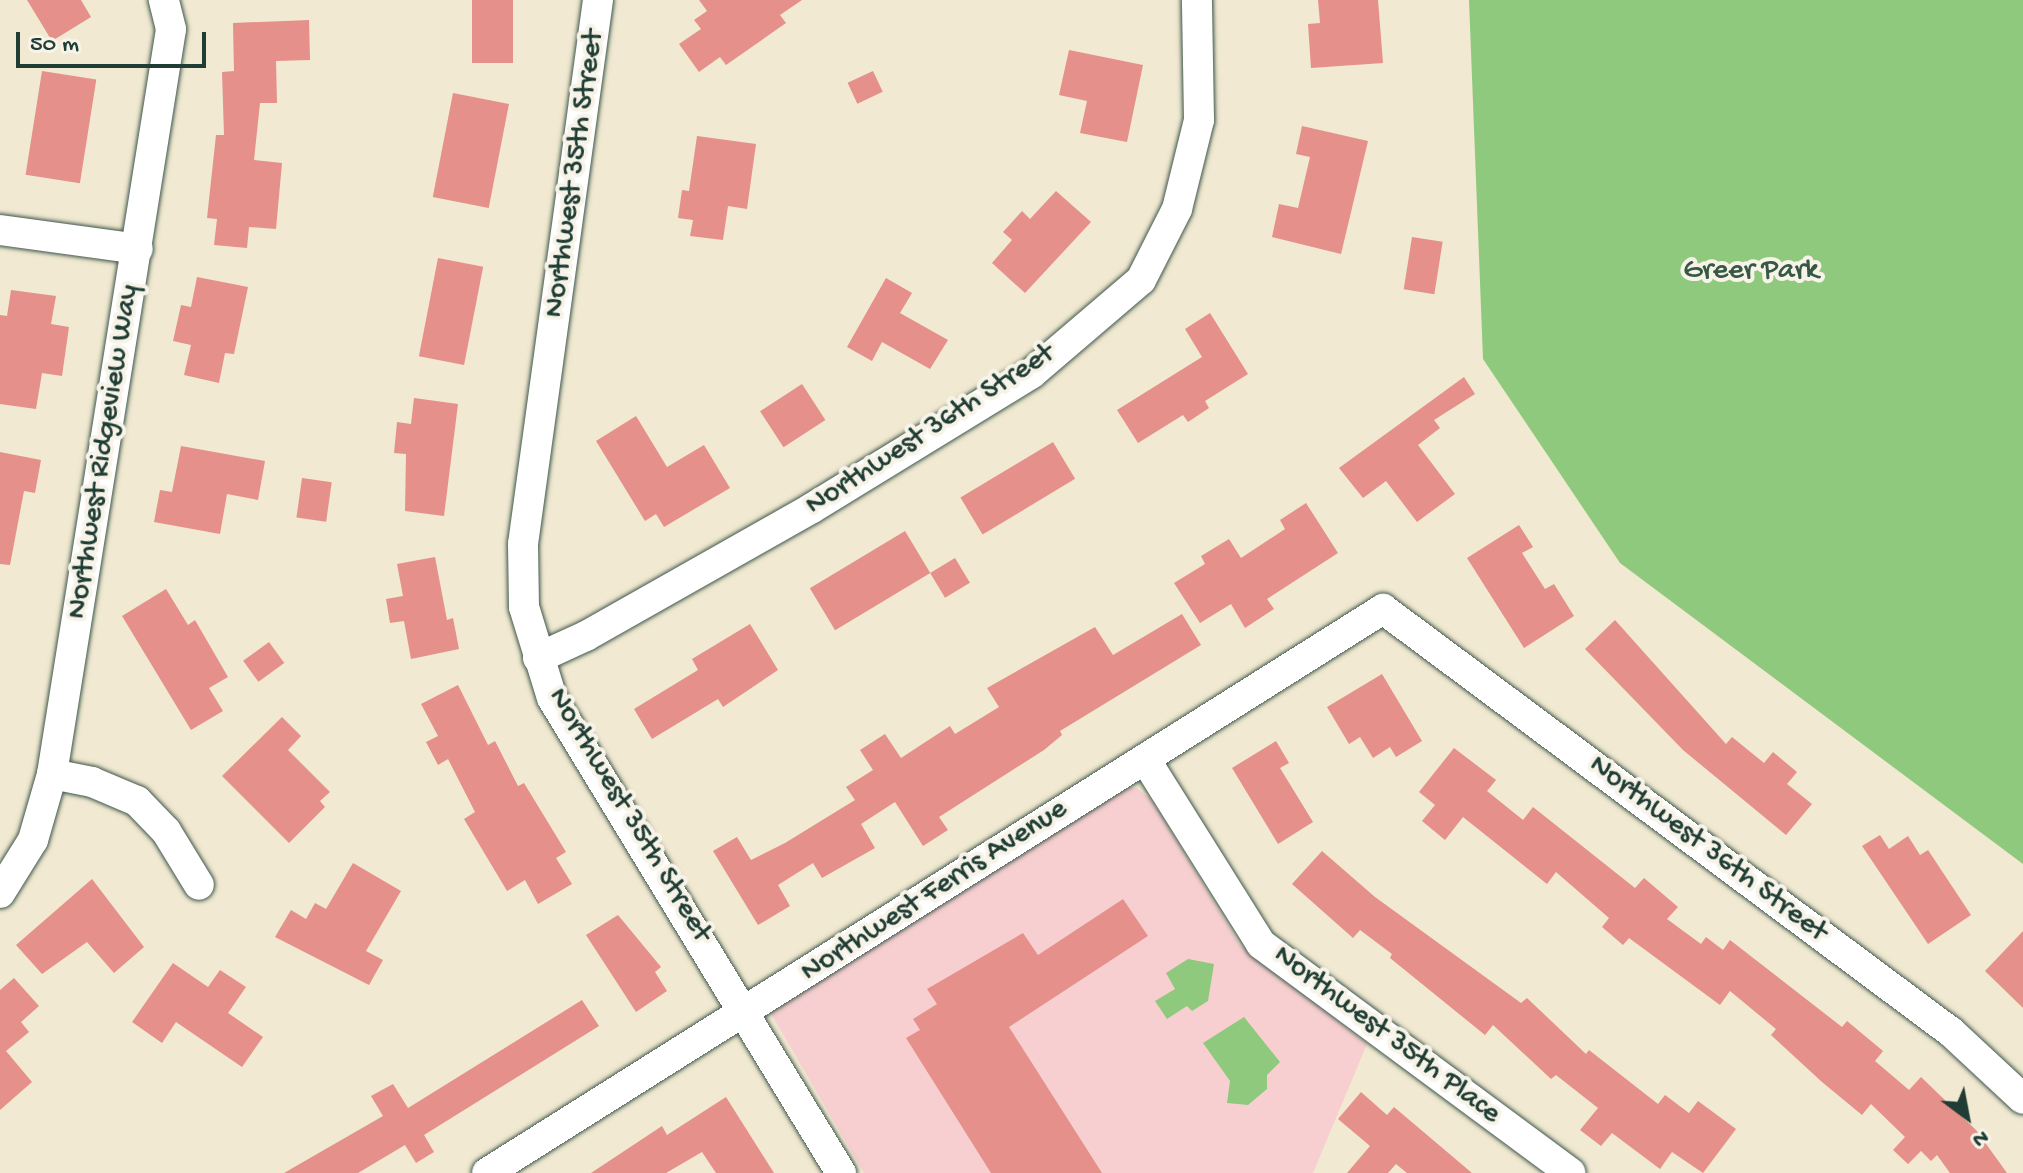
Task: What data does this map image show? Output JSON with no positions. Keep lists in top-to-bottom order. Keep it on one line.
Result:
{"streets":{"street":["Northwest 35th Street","Northwest 36th Street","Northwest Ridgeview Way","Northwest Ferris Avenue","Northwest 35th Place"]},"crossings":[["Northwest 35th Street","Northwest 36th Street"],["Northwest 35th Street","Northwest Ferris Avenue"],["Northwest 36th Street","Northwest Ferris Avenue"],["Northwest Ferris Avenue","Northwest 35th Place"]],"parks":["Greer Park"],"scale_bar":"50 m","north":"bottom right"}
